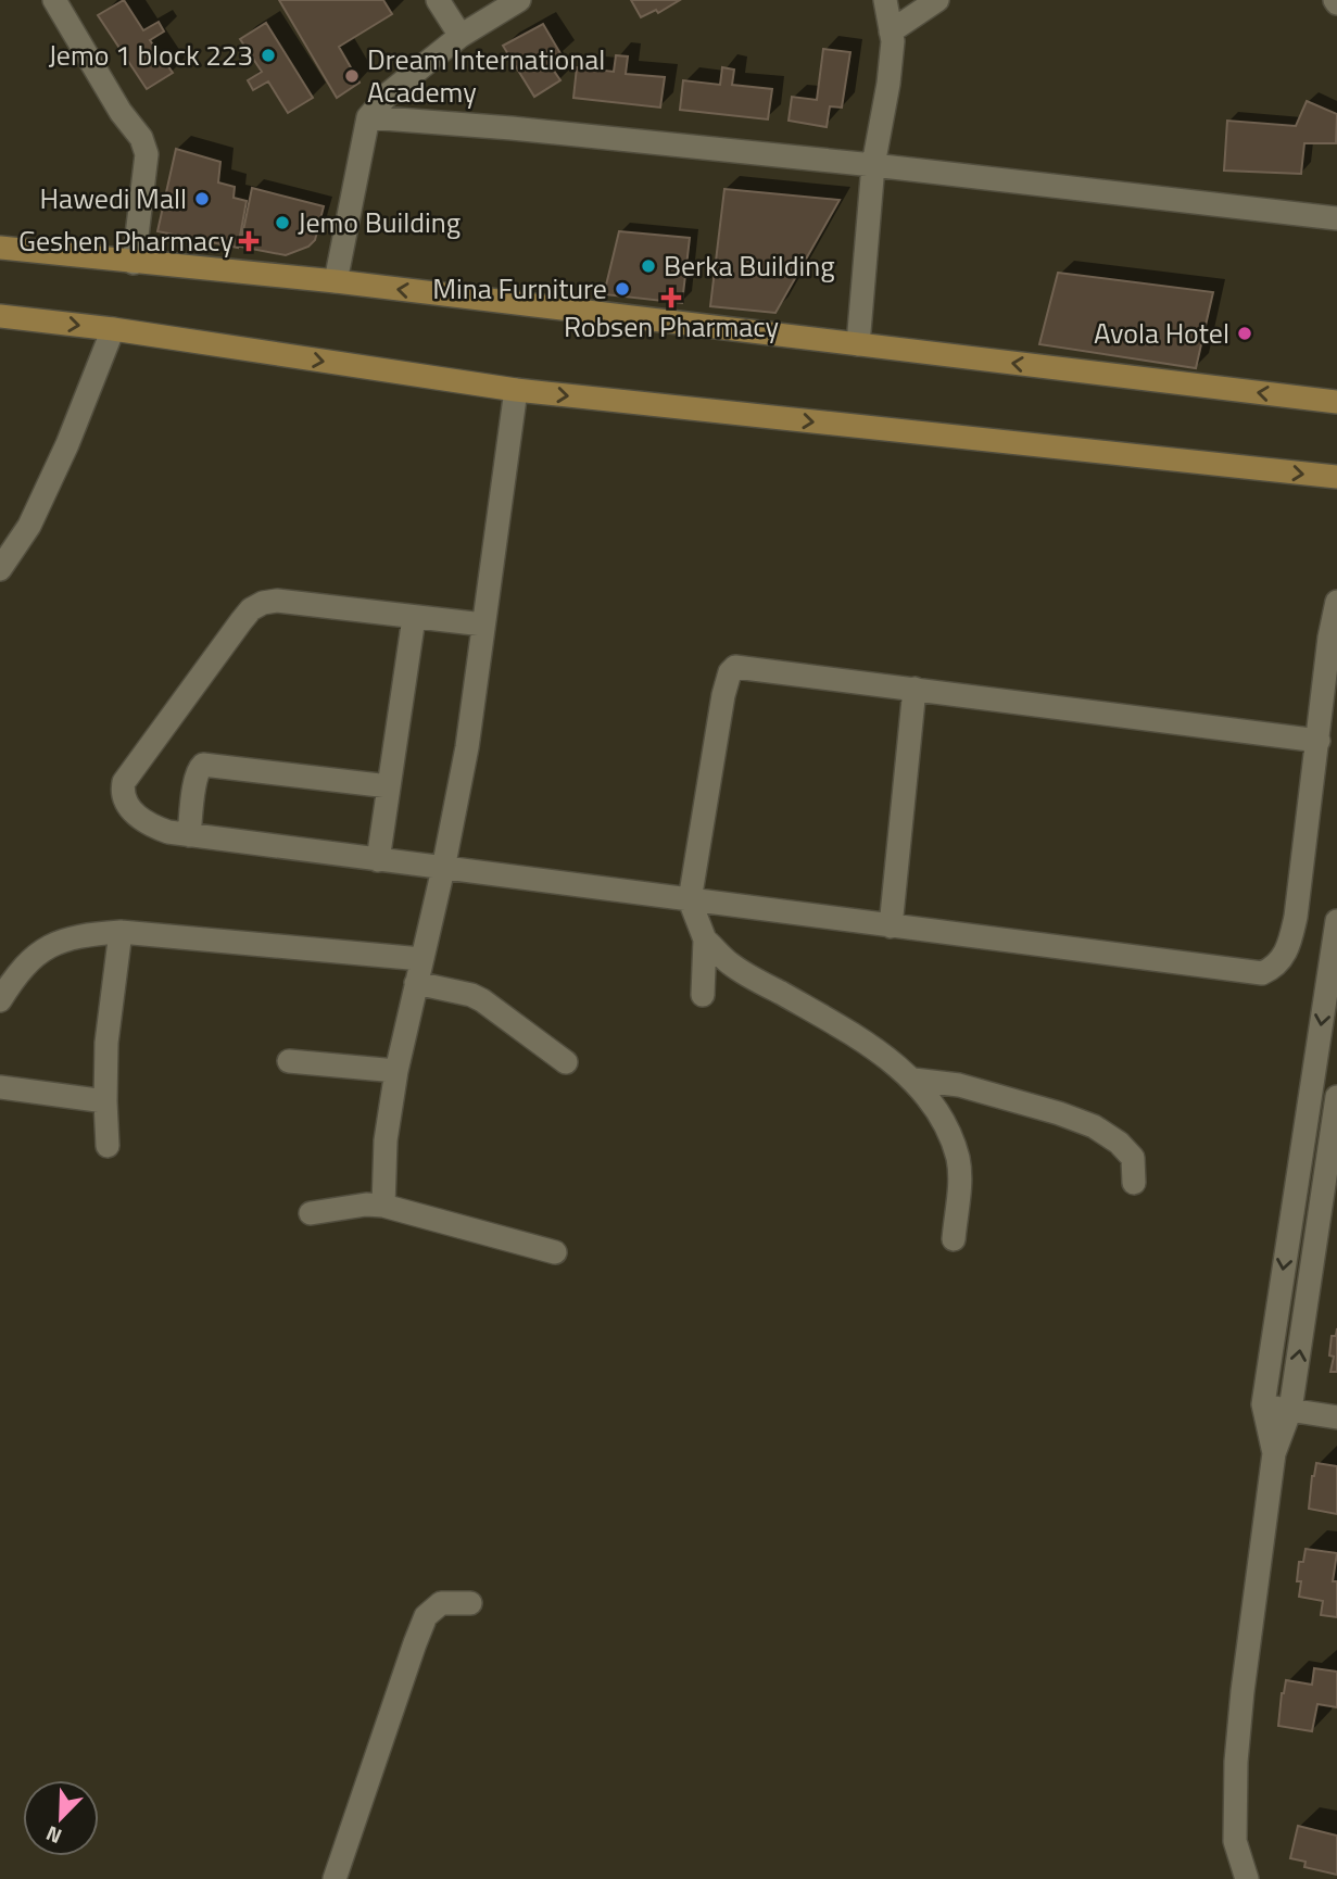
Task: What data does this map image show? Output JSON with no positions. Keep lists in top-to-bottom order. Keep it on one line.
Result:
{"places":{"other":["Jemo 1 block 223","Dream International Academy","Hawedi Mall","Jemo Building","Berka Building","Mina Furniture","Avola Hotel"],"health":["Geshen Pharmacy","Robsen Pharmacy"]},"north":"bottom left"}
